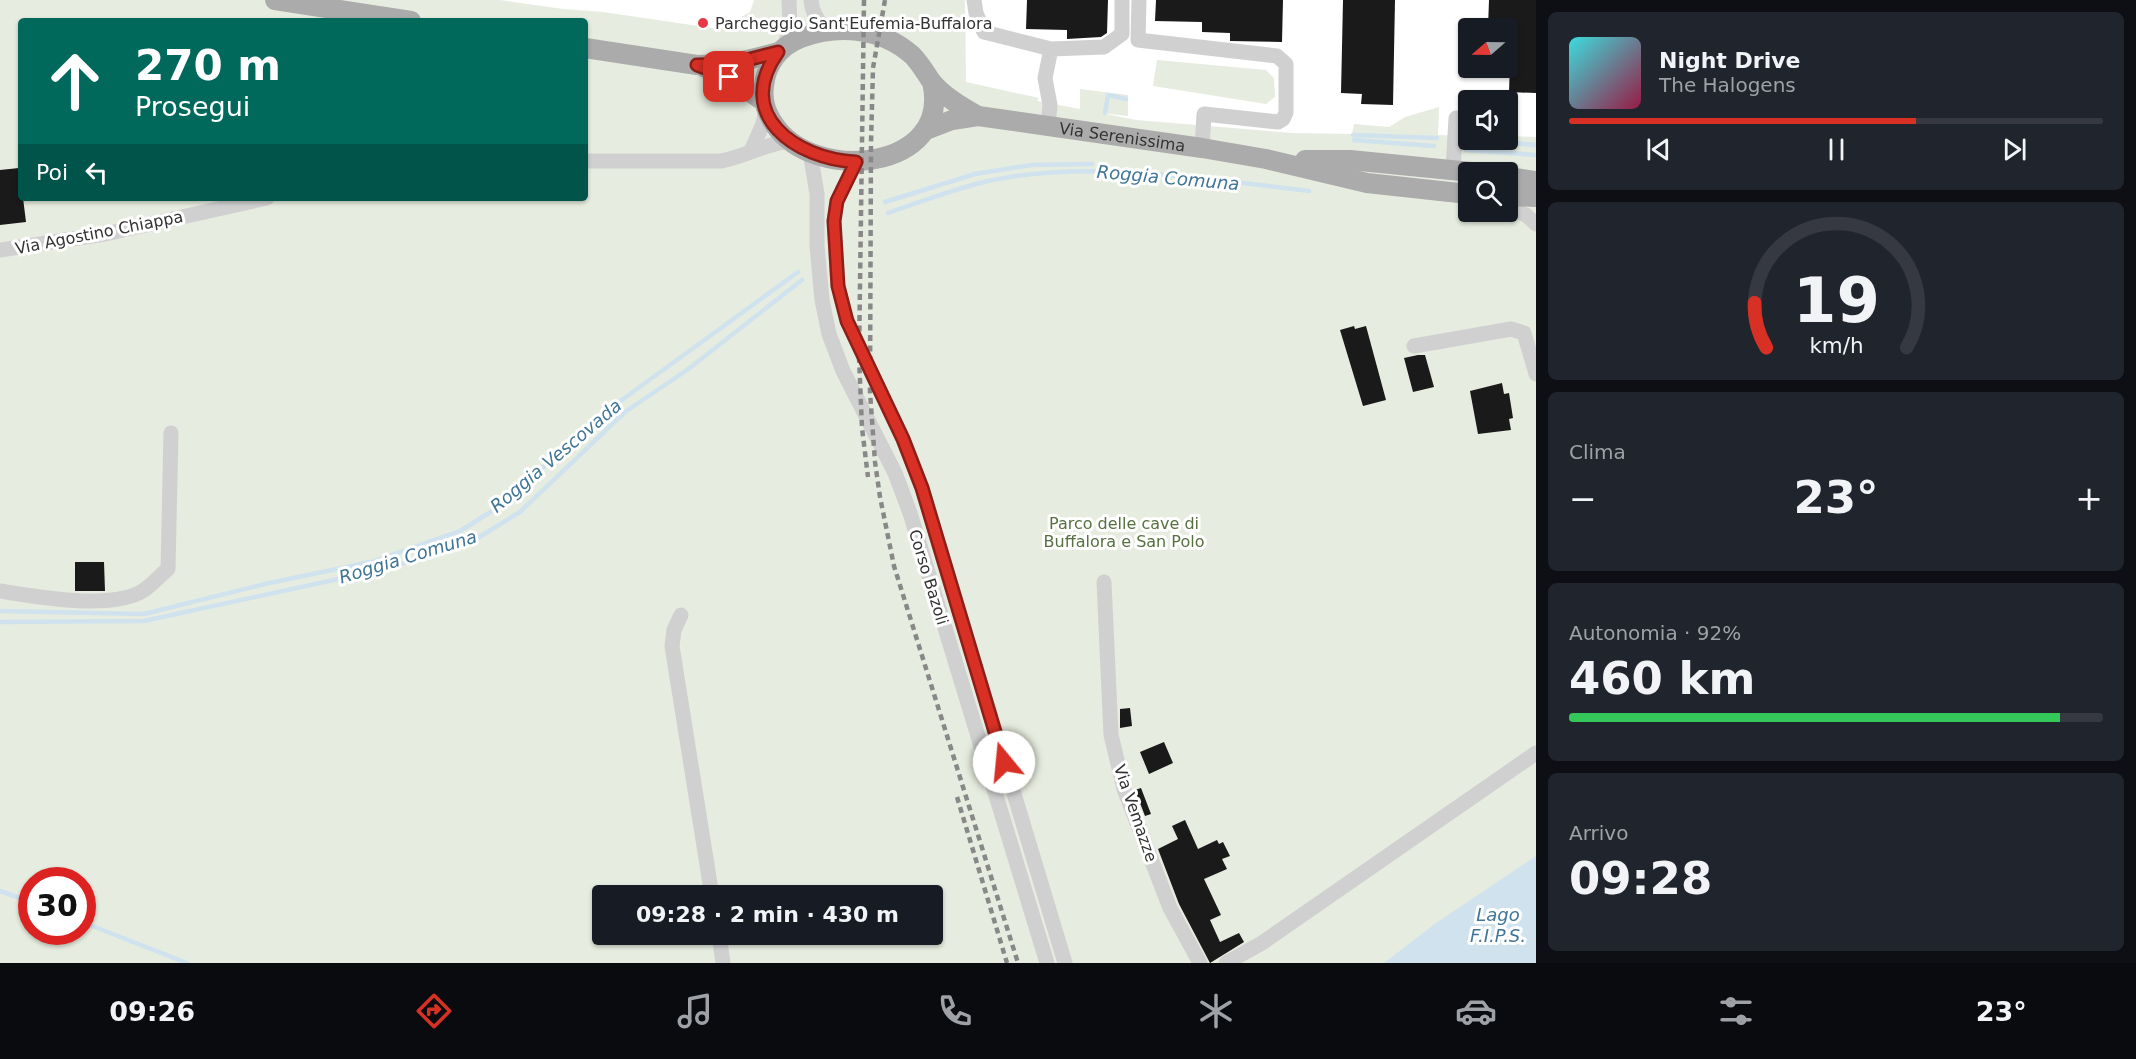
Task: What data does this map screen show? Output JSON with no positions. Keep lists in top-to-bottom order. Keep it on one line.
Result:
{"streets":{"main road":["Via Serenissima"],"street":["Via Agostino Chiappa","Corso Bazoli","Via Vemazze"]},"crossings":[["Via Serenissima","Corso Bazoli"]],"water":["Roggia Comuna","Roggia Vescovada","Lago F.I.P.S."],"parks":["Parco delle cave di Buffalora e San Polo"],"places":["Parcheggio Sant'Eufemia-Buffalora"],"north":"left","page":{"turn":["270 m","Prosegui"],"song":["Night Drive","The Halogens"],"then":"Poi","tile":["Clima",["Autonomia · 92%","460 km"],["Arrivo","09:28"]],"heat":["−","23°","+"],"limit":"30","trip":"09:28 · 2 min · 430 m","tabs":["09:26","23°"],"gauge":["19","km/h"]}}
